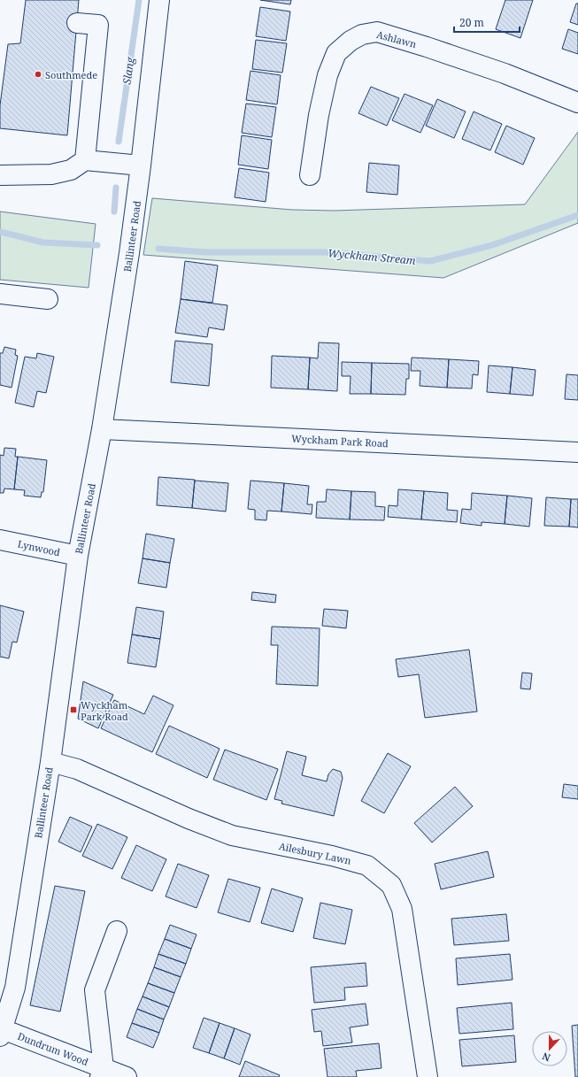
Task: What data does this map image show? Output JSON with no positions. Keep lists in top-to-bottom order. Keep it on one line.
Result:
{"streets":{"street":["Ashlawn","Ballinteer Road","Wyckham Park Road","Lynwood","Ailesbury Lawn","Dundrum Wood"]},"crossings":[["Ballinteer Road","Wyckham Park Road"],["Ballinteer Road","Lynwood"],["Ballinteer Road","Ailesbury Lawn"],["Ballinteer Road","Dundrum Wood"]],"water":["Slang","Wyckham Stream"],"places":{"other":["Southmede"],"transit":["Wyckham Park Road"]},"scale_bar":"20 m","north":"bottom"}
